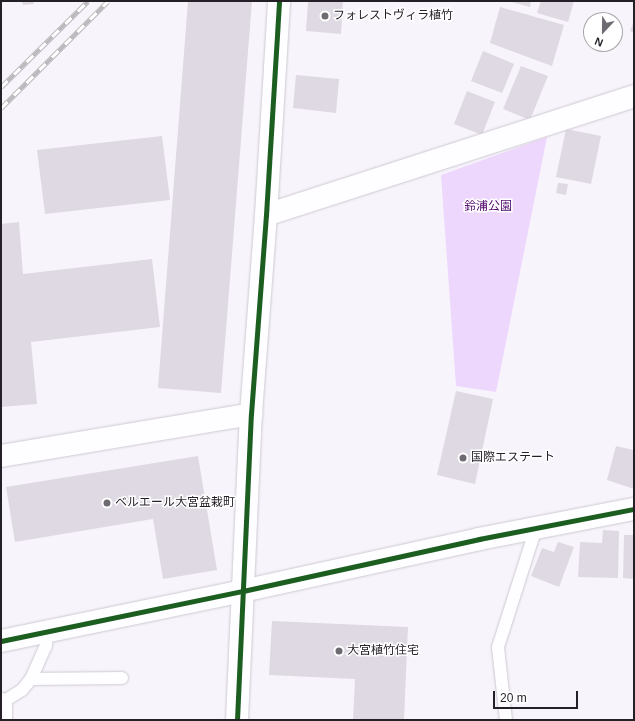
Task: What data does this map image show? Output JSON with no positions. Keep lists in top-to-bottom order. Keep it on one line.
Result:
{"parks":["鈴浦公園"],"places":["フォレストヴィラ植竹","国際エステート","ベルエール大宮盆栽町","大宮植竹住宅"],"scale_bar":"20 m","north":"bottom"}
